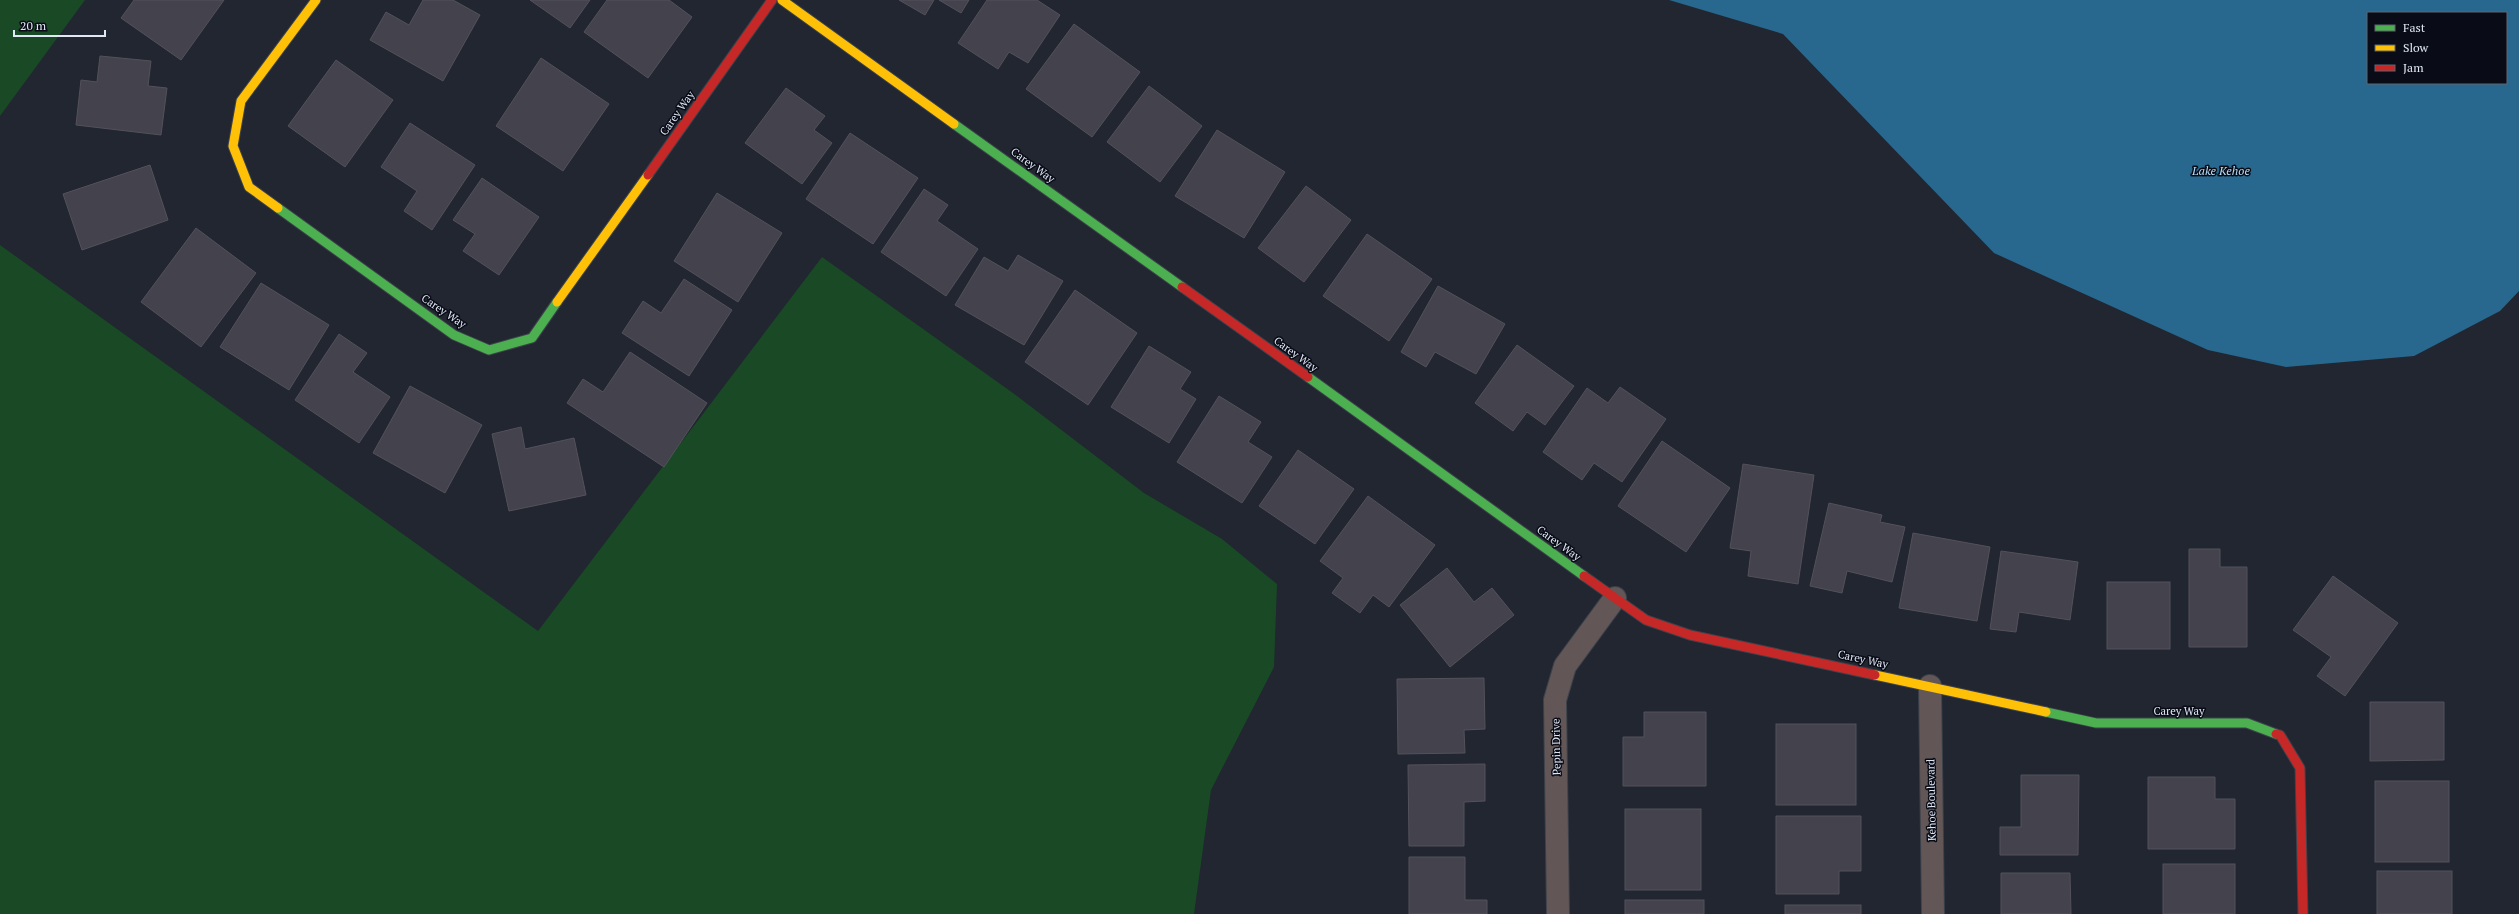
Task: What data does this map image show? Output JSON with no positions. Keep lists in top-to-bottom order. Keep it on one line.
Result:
{"streets":{"street":["Carey Way","Pepin Drive","Kehoe Boulevard"]},"crossings":[["Carey Way","Pepin Drive"],["Carey Way","Kehoe Boulevard"]],"water":["Lake Kehoe"],"legend":["Fast","Slow","Jam"],"scale_bar":"20 m"}
